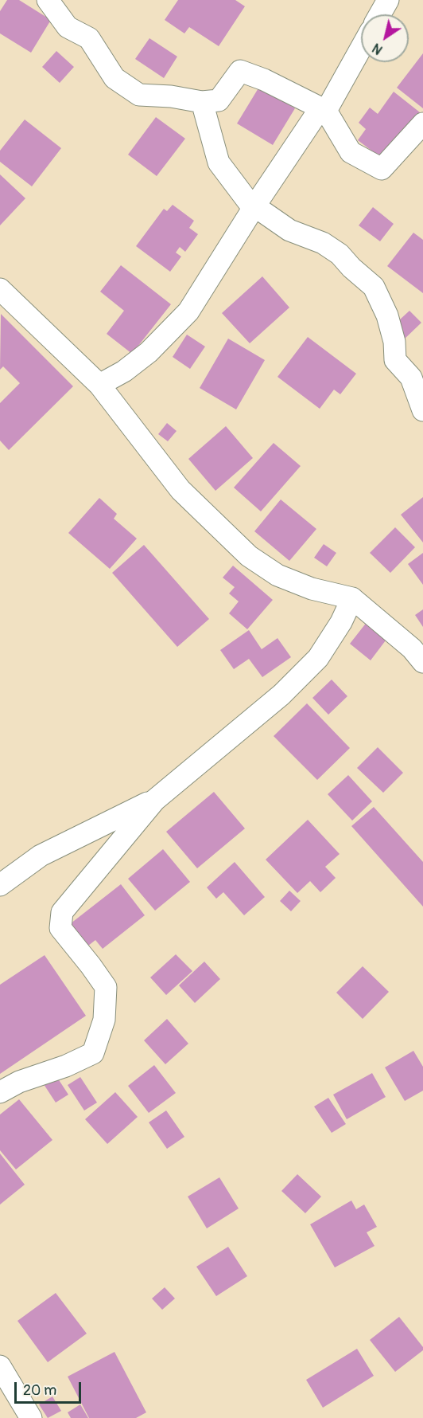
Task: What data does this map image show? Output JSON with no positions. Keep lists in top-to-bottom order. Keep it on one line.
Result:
{"scale_bar":"20 m","north":"bottom left"}
